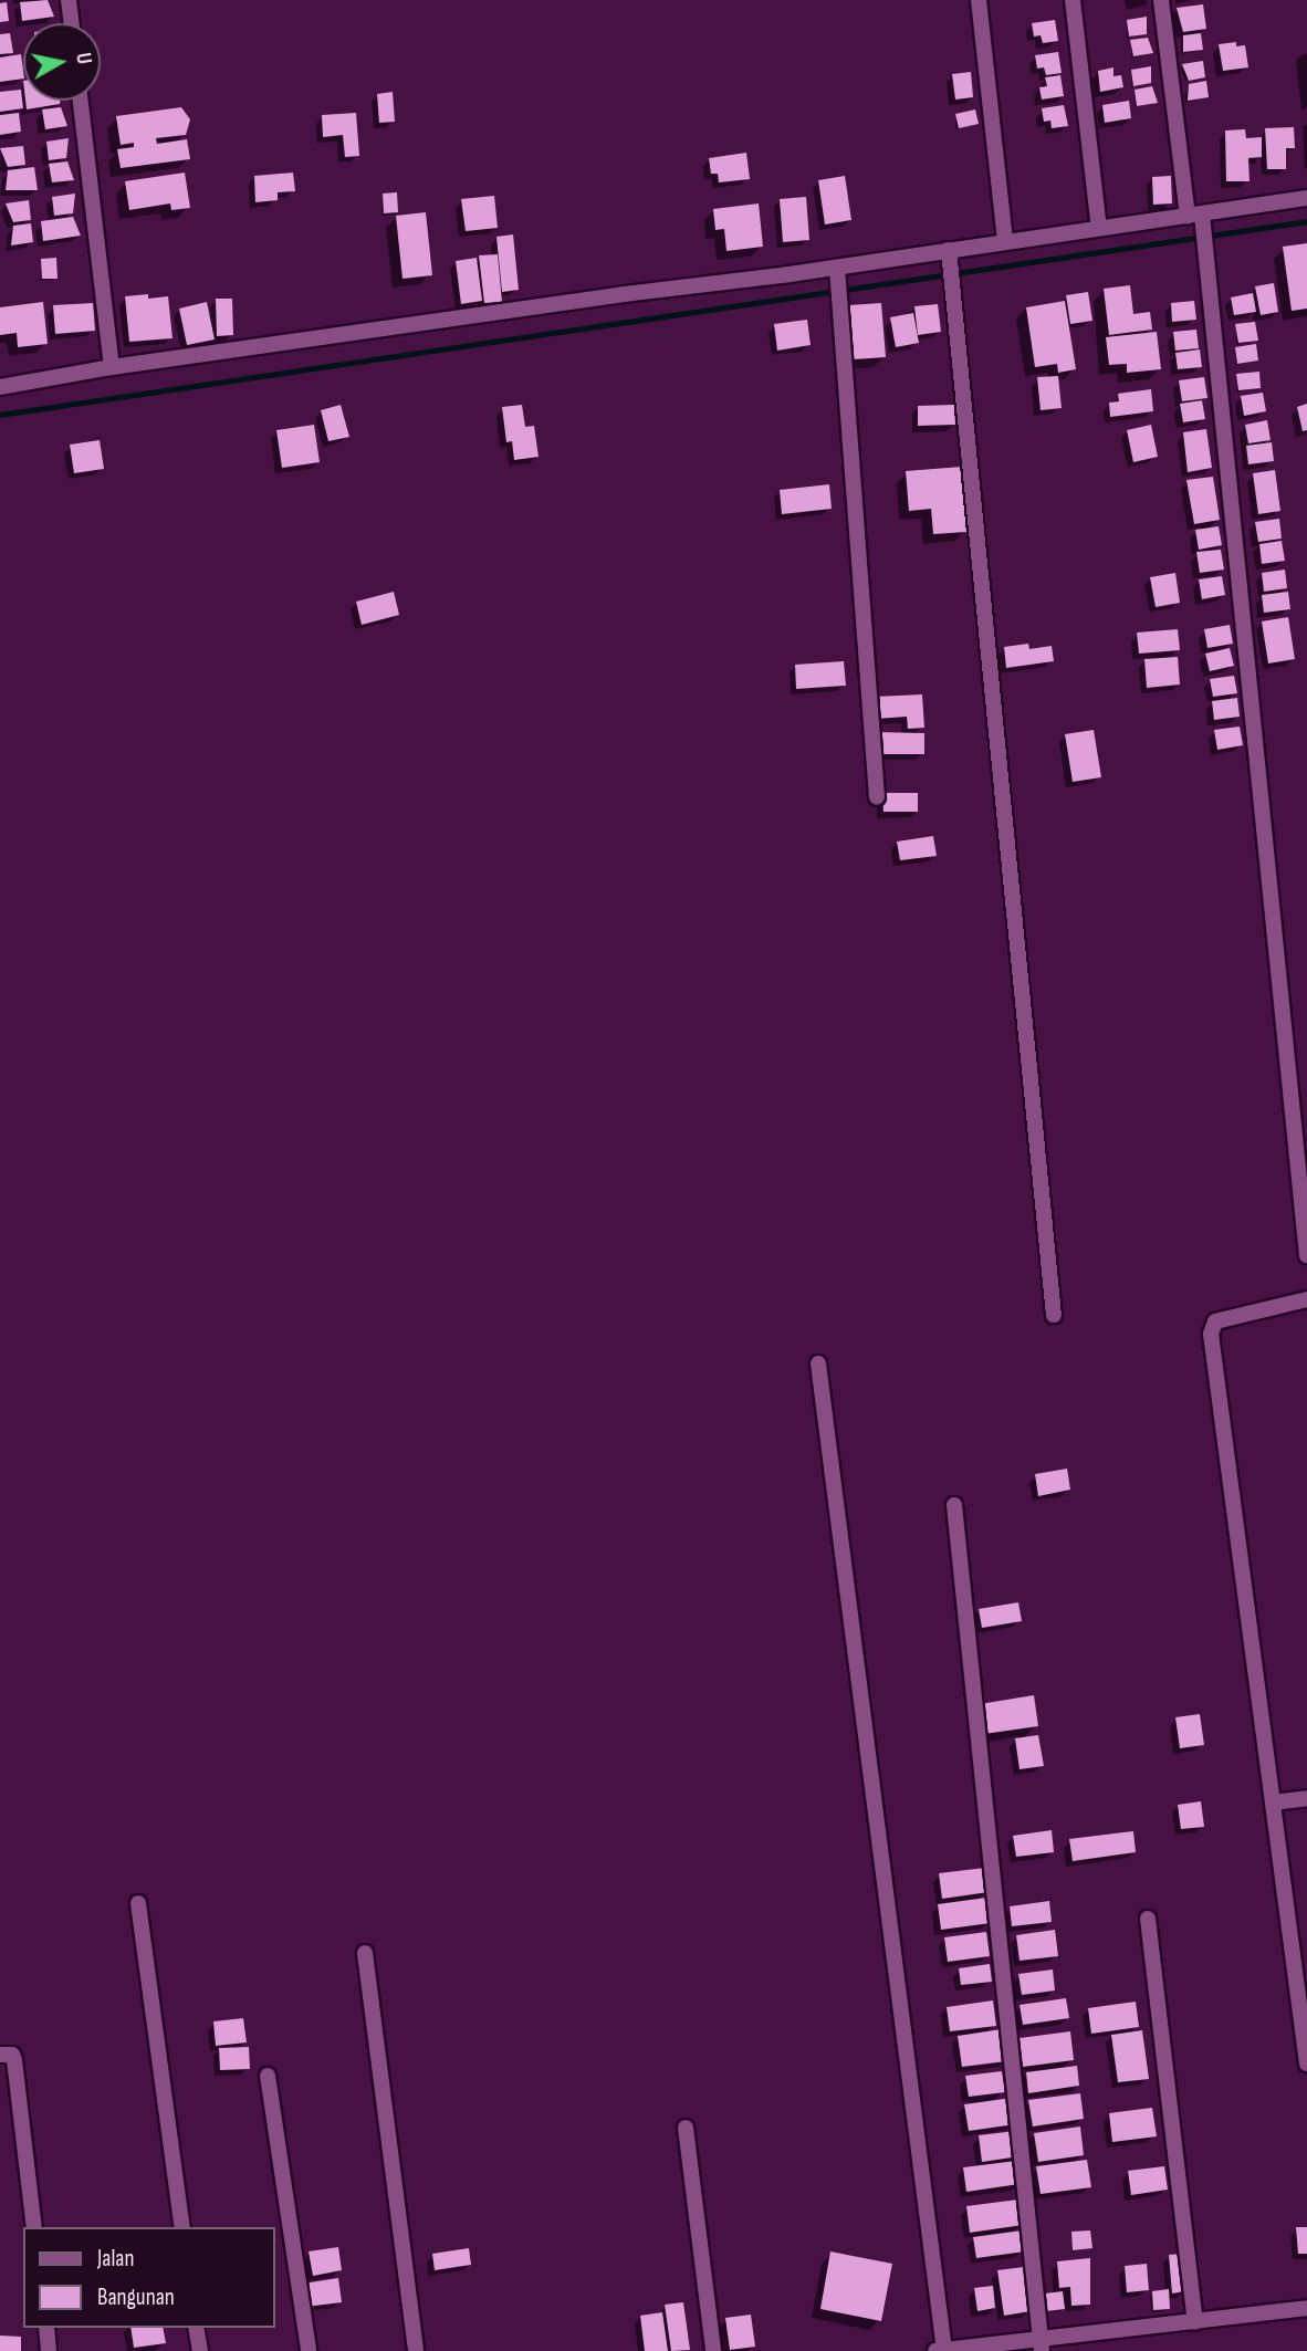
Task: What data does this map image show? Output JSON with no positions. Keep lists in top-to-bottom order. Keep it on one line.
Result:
{"legend":["Jalan","Bangunan"],"north":"right"}
